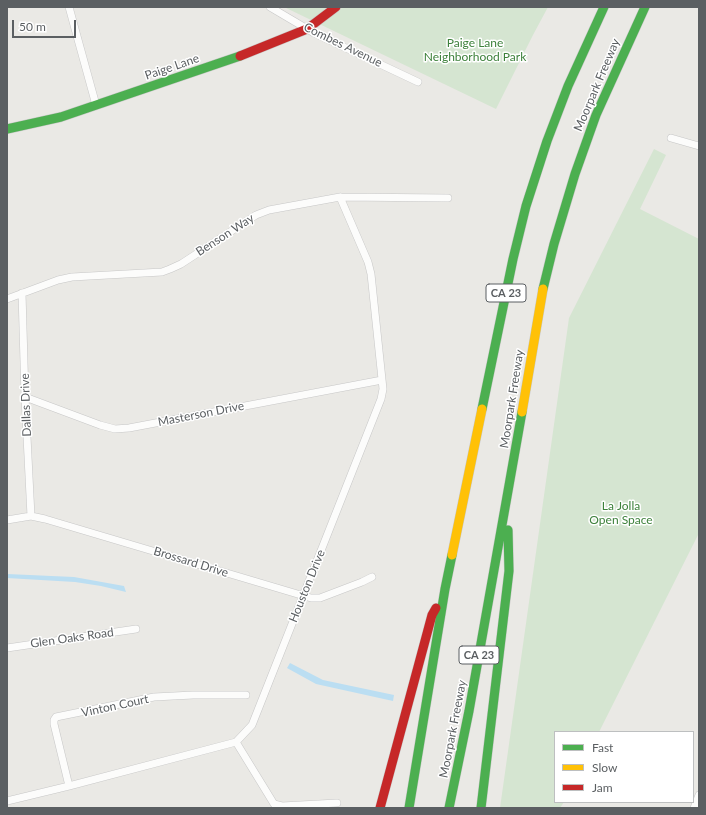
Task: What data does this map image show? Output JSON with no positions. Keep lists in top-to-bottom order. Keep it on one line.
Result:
{"streets":{"main road":["Paige Lane","Moorpark Freeway","CA 23"],"street":["Combes Avenue","Benson Way","Dallas Drive","Masterson Drive","Brossard Drive","Houston Drive","Glen Oaks Road","Vinton Court"]},"crossings":[["Combes Avenue","Paige Lane"],["Benson Way","Dallas Drive"],["Benson Way","Houston Drive"],["Dallas Drive","Masterson Drive"],["Dallas Drive","Brossard Drive"],["Masterson Drive","Houston Drive"],["Brossard Drive","Houston Drive"]],"parks":["Paige Lane Neighborhood Park","La Jolla Open Space"],"legend":["Fast","Slow","Jam"],"scale_bar":"50 m"}
